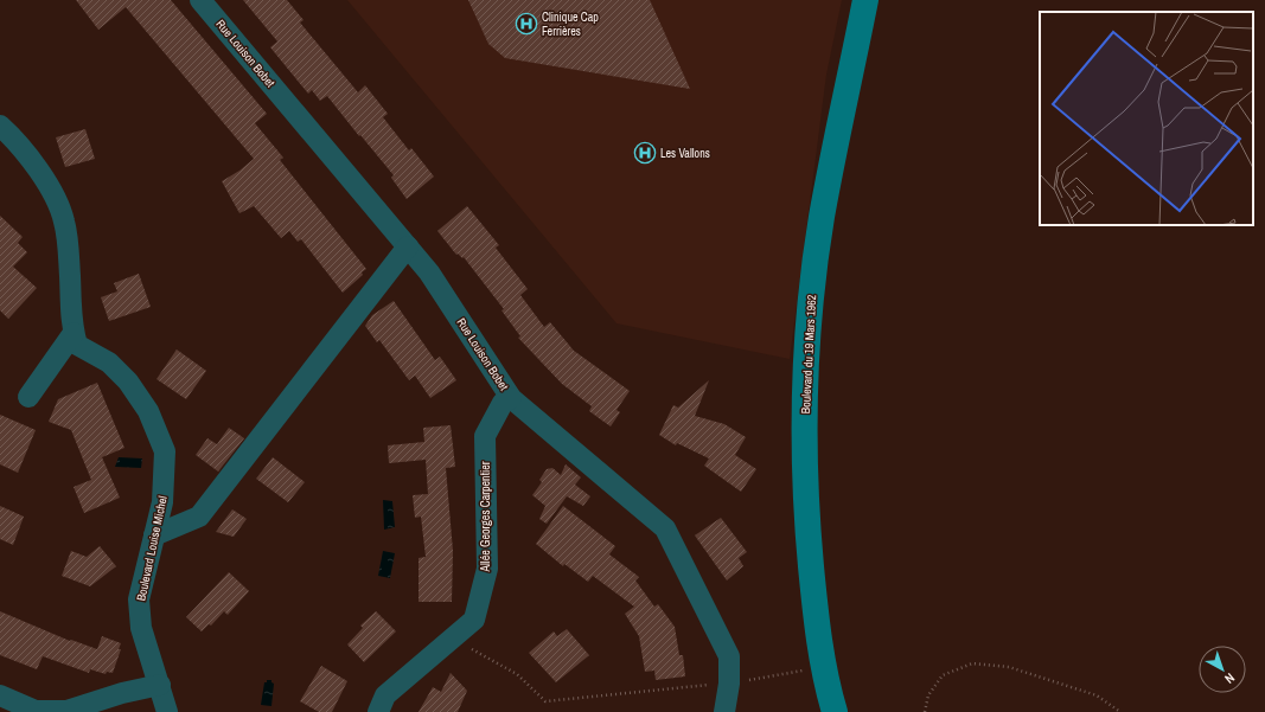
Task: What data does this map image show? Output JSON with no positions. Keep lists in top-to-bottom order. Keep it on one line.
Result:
{"streets":{"main road":["Boulevard du 19 Mars 1962"],"street":["Rue Louison Bobet","Allée Georges Carpentier","Boulevard Louise Michel"]},"crossings":[["Rue Louison Bobet","Allée Georges Carpentier"]],"places":{"hospital":["Clinique Cap Ferrières","Les Vallons"]},"north":"bottom right"}
